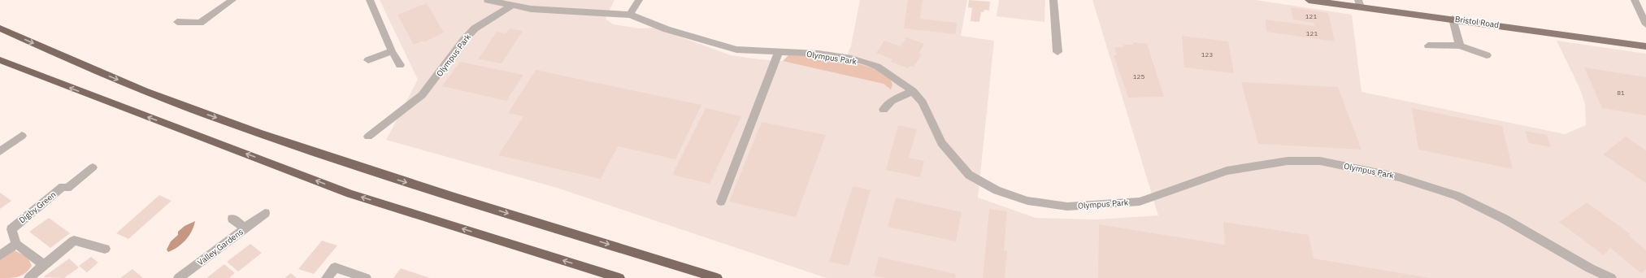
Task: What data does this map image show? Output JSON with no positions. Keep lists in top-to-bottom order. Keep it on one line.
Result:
{"streets":{"main road":["Bristol Road"],"street":["Olympus Park","Digby Green","Valley Gardens"]},"house_numbers":["121","121","123","125","81"]}
